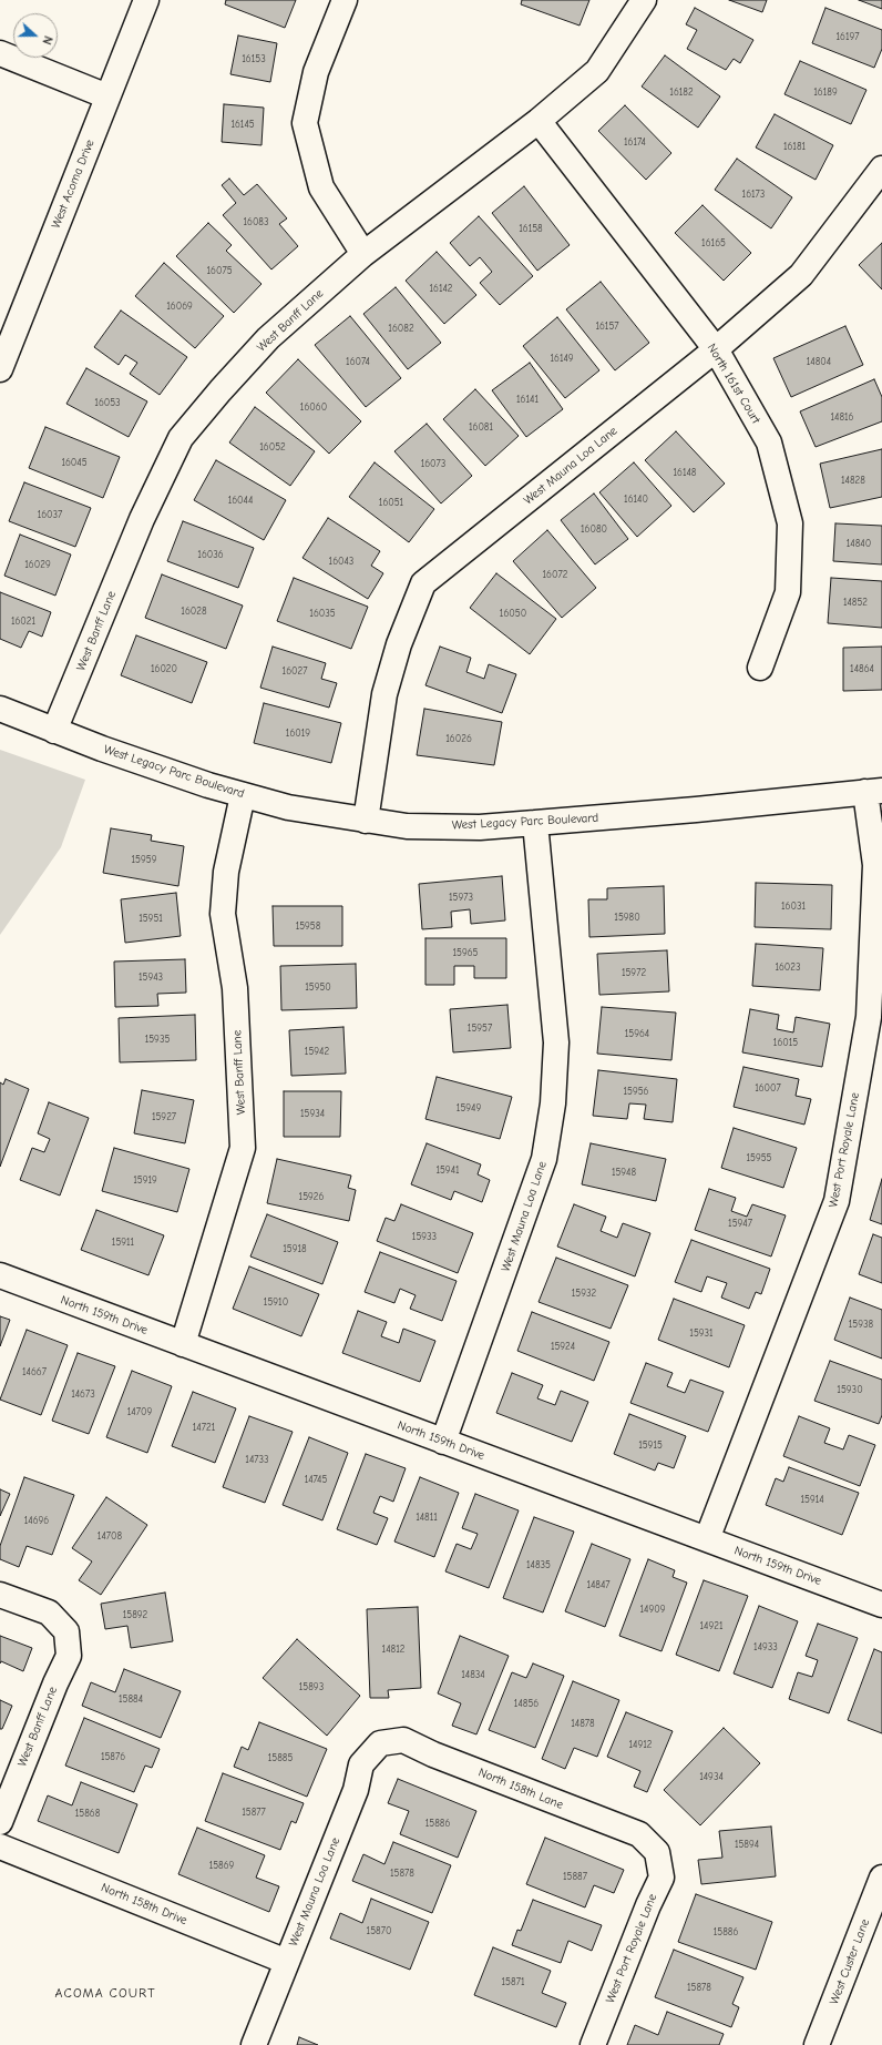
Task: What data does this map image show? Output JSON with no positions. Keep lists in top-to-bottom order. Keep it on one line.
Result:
{"streets":{"street":["West Acoma Drive","West Banff Lane","North 161st Court","West Mauna Loa Lane","West Legacy Parc Boulevard","West Port Royale Lane","North 159th Drive","North 158th Lane","North 158th Drive","West Custer Lane"]},"crossings":[["West Banff Lane","North 161st Court"],["West Banff Lane","West Legacy Parc Boulevard"],["West Banff Lane","North 159th Drive"],["North 161st Court","West Mauna Loa Lane"],["West Mauna Loa Lane","West Legacy Parc Boulevard"],["West Mauna Loa Lane","North 159th Drive"],["West Mauna Loa Lane","North 158th Lane"],["West Mauna Loa Lane","North 158th Drive"],["West Legacy Parc Boulevard","West Port Royale Lane"],["West Port Royale Lane","North 159th Drive"],["West Port Royale Lane","North 158th Lane"]],"districts":["ACOMA COURT"],"house_numbers":["16197","16153","16182","16189","16145","16174","16181","16173","16083","16158","16165","16075","16142","16069","16157","16082","16149","16074","14804","16141","16053","16060","14816","16081","16052","16045","16073","16148","14828","16140","16044","16051","16037","16080","14840","16036","16043","16029","16072","14852","16028","16035","16050","16021","16020","14864","16027","16019","16026","15959","15973","16031","15980","15951","15958","15965","16023","15972","15943","15950","15957","15964","15935","16015","15942","16007","15956","15949","15934","15927","15955","15941","15948","15919","15926","15947","15933","15911","15918","15932","15910","15938","15931","15924","14667","15930","14673","14709","14721","15915","14733","14745","15914","14811","14696","14708","14835","14847","14909","15892","14921","14933","14812","14834","15893","15884","14856","14878","14912","15876","15885","14934","15877","15868","15886","15894","15869","15878","15887","15870","15886","15871","15878"],"north":"right"}
